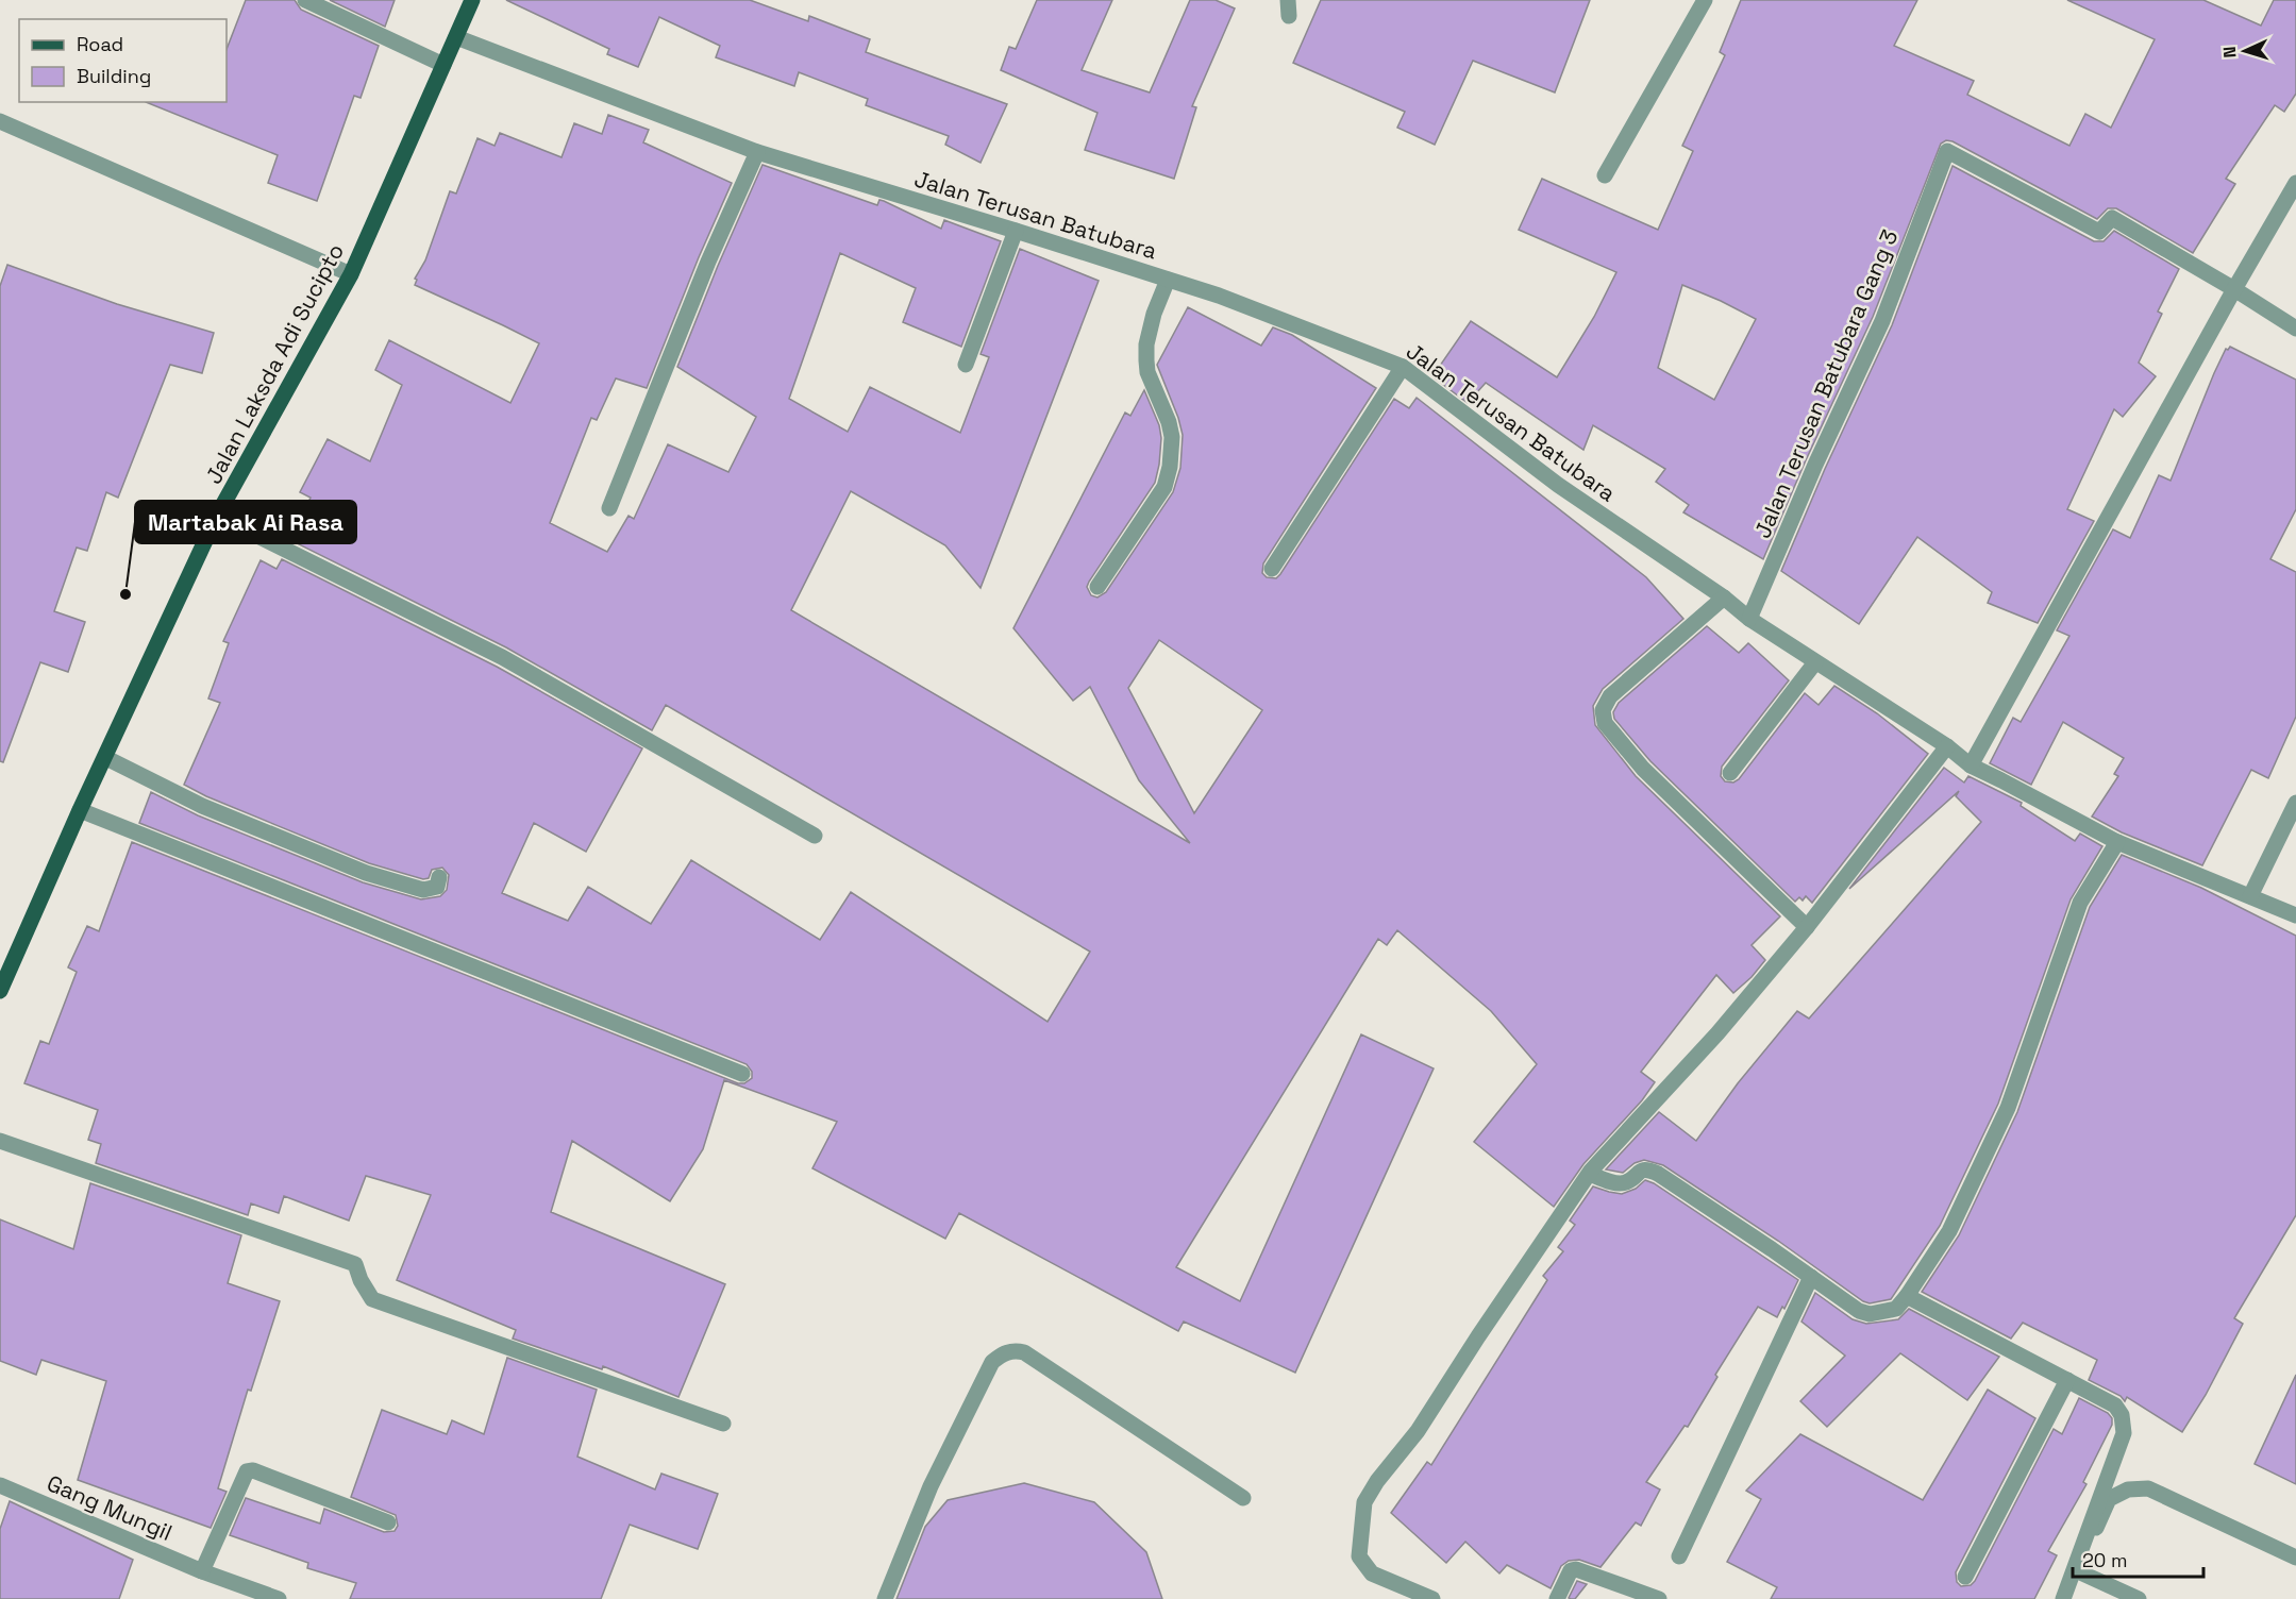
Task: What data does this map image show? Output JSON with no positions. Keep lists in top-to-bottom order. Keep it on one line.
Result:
{"streets":{"main road":["Jalan Laksda Adi Sucipto"],"street":["Jalan Terusan Batubara","Jalan Terusan Batubara Gang 3","Gang Mungil"]},"crossings":[["Jalan Terusan Batubara","Jalan Laksda Adi Sucipto"],["Jalan Terusan Batubara","Jalan Terusan Batubara Gang 3"]],"places":["Martabak Ai Rasa"],"legend":["Road","Building"],"scale_bar":"20 m","north":"left"}
